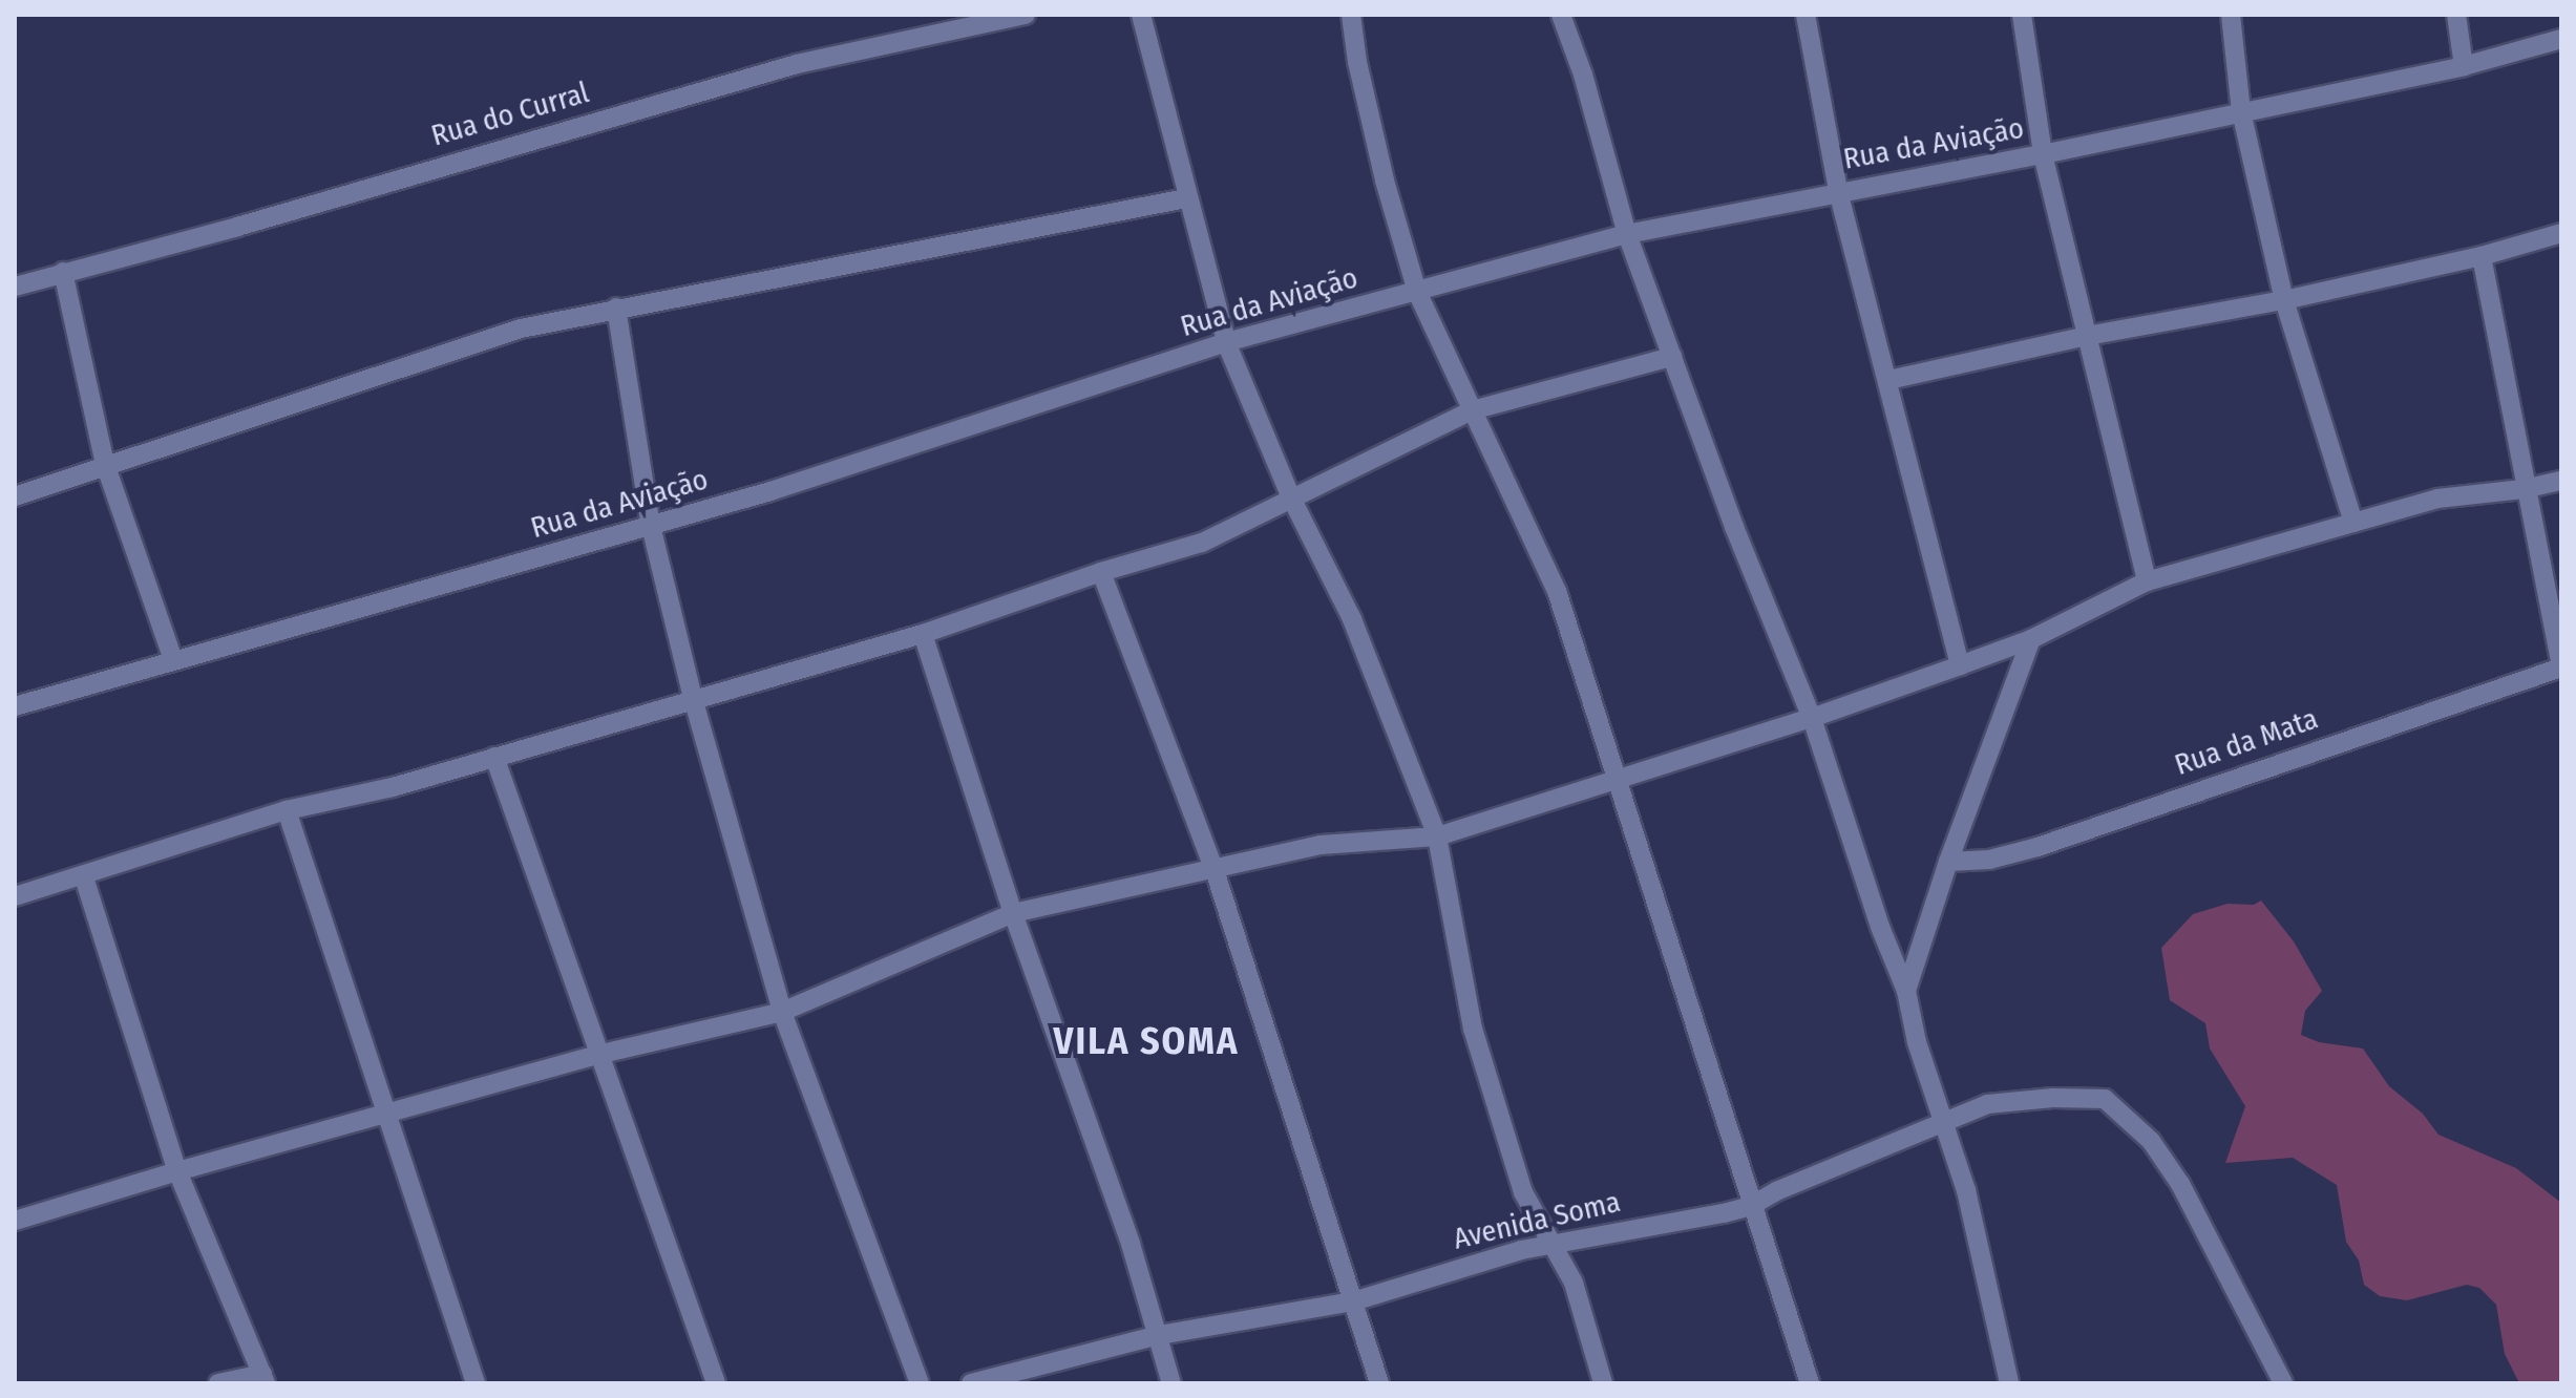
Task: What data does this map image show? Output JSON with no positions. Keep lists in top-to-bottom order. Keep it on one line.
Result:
{"streets":{"street":["Rua do Curral","Rua da Aviação","Rua da Mata","Avenida Soma"]},"districts":["VILA SOMA"]}
